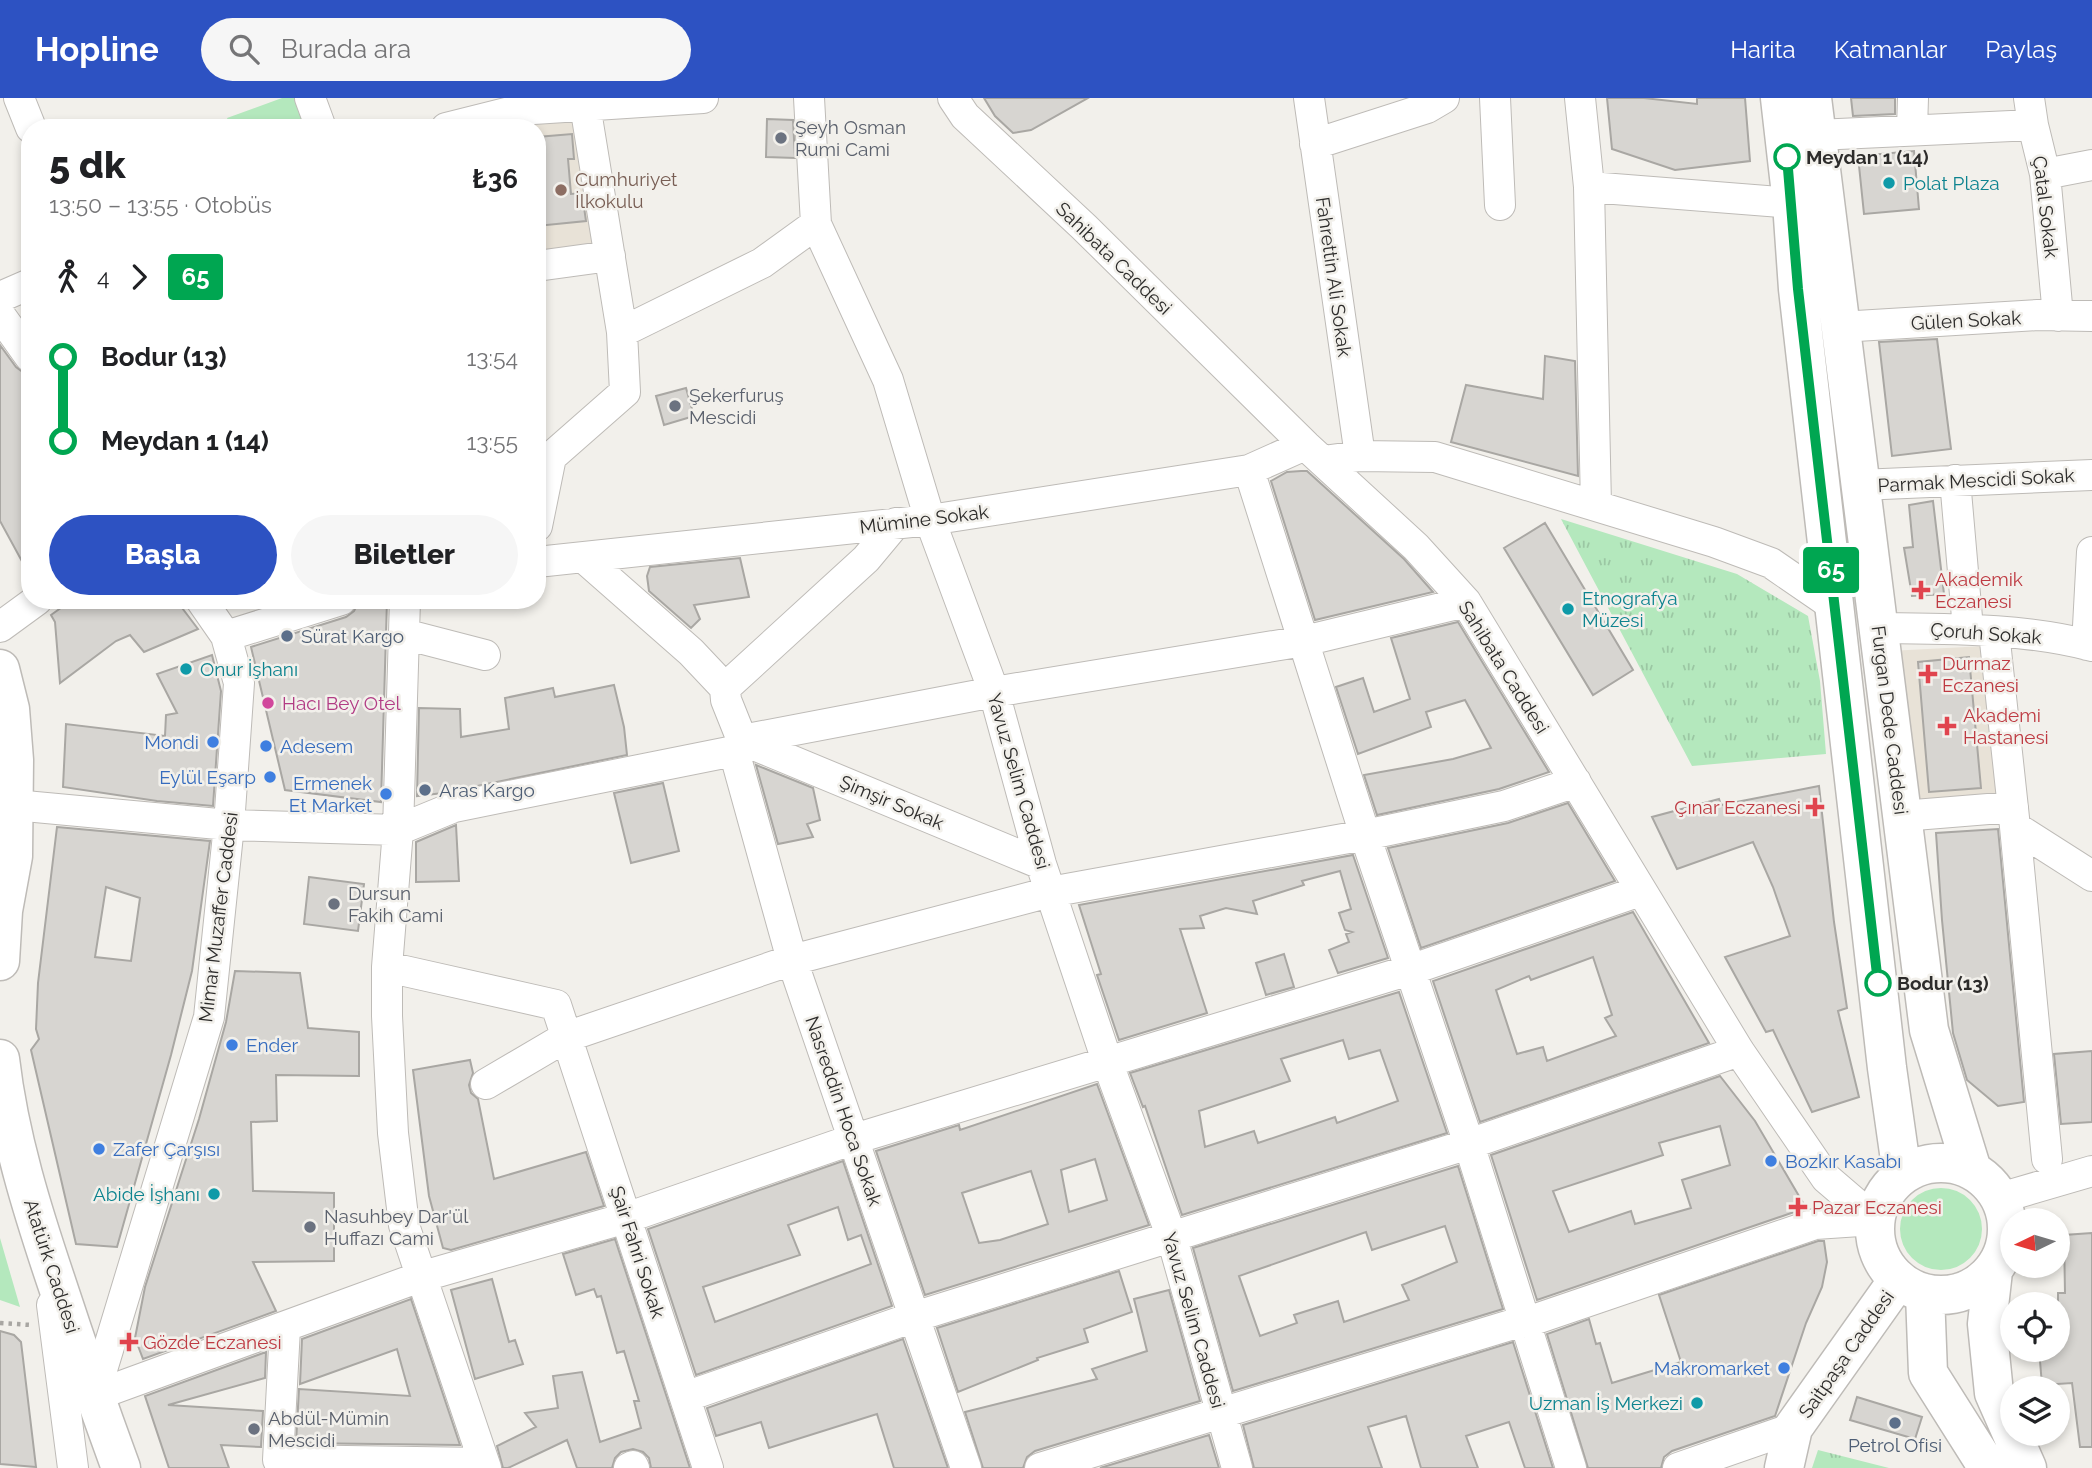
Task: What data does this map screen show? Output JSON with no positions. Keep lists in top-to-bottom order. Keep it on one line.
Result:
{"streets":{"main road":["Furgan Dede Caddesi","Atatürk Caddesi","Saitpaşa Caddesi"],"street":["Çatal Sokak","Sahibata Caddesi","Fahrettin Ali Sokak","Gülen Sokak","Parmak Mescidi Sokak","Mümine Sokak","Çoruh Sokak","Yavuz Selim Caddesi","Şimşir Sokak","Mimar Muzaffer Caddesi","Nasreddin Hoca Sokak","Şair Fahri Sokak"]},"crossings":[["Çatal Sokak","Gülen Sokak"],["Sahibata Caddesi","Mümine Sokak"],["Sahibata Caddesi","Furgan Dede Caddesi"],["Sahibata Caddesi","Saitpaşa Caddesi"],["Fahrettin Ali Sokak","Mümine Sokak"],["Gülen Sokak","Furgan Dede Caddesi"],["Parmak Mescidi Sokak","Furgan Dede Caddesi"],["Mümine Sokak","Yavuz Selim Caddesi"],["Çoruh Sokak","Furgan Dede Caddesi"],["Furgan Dede Caddesi","Saitpaşa Caddesi"],["Yavuz Selim Caddesi","Şimşir Sokak"],["Şimşir Sokak","Nasreddin Hoca Sokak"],["Mimar Muzaffer Caddesi","Atatürk Caddesi"]],"places":{"other":["Şeyh Osman Rumi Cami","Meydan 1 (14)","Polat Plaza","Cumhuriyet İlkokulu","Şekerfuruş Mescidi","Etnografya Müzesi","Sürat Kargo","Onur İşhanı","Hacı Bey Otel","Mondi","Adesem","Eylül Eşarp","Aras Kargo","Ermenek Et Market","Dursun Fakih Cami","Bodur (13)","Ender","Zafer Çarşısı","Bozkır Kasabı","Abide İşhanı","Nasuhbey Dar'ül Huffazı Cami","Makromarket","Uzman İş Merkezi","Petrol Ofisi","Abdül-Mümin Mescidi"],"health":["Akademik Eczanesi","Durmaz Eczanesi","Akademi Hastanesi","Çınar Eczanesi","Pazar Eczanesi","Gözde Eczanesi"]},"lines":["bus line 65"],"north":"left","page":{"header":"Hopline","search":"Burada ara","nav":["Harita","Katmanlar","Paylaş"],"on_map":"65","heading":["5 dk","13:50 – 13:55 · Otobüs","₺36"],"legs":["4","65"],"list":[{"name":"Bodur (13)","value":"13:54"},{"name":"Meydan 1 (14)","value":"13:55"}],"buttons":["Başla","Biletler"]}}
